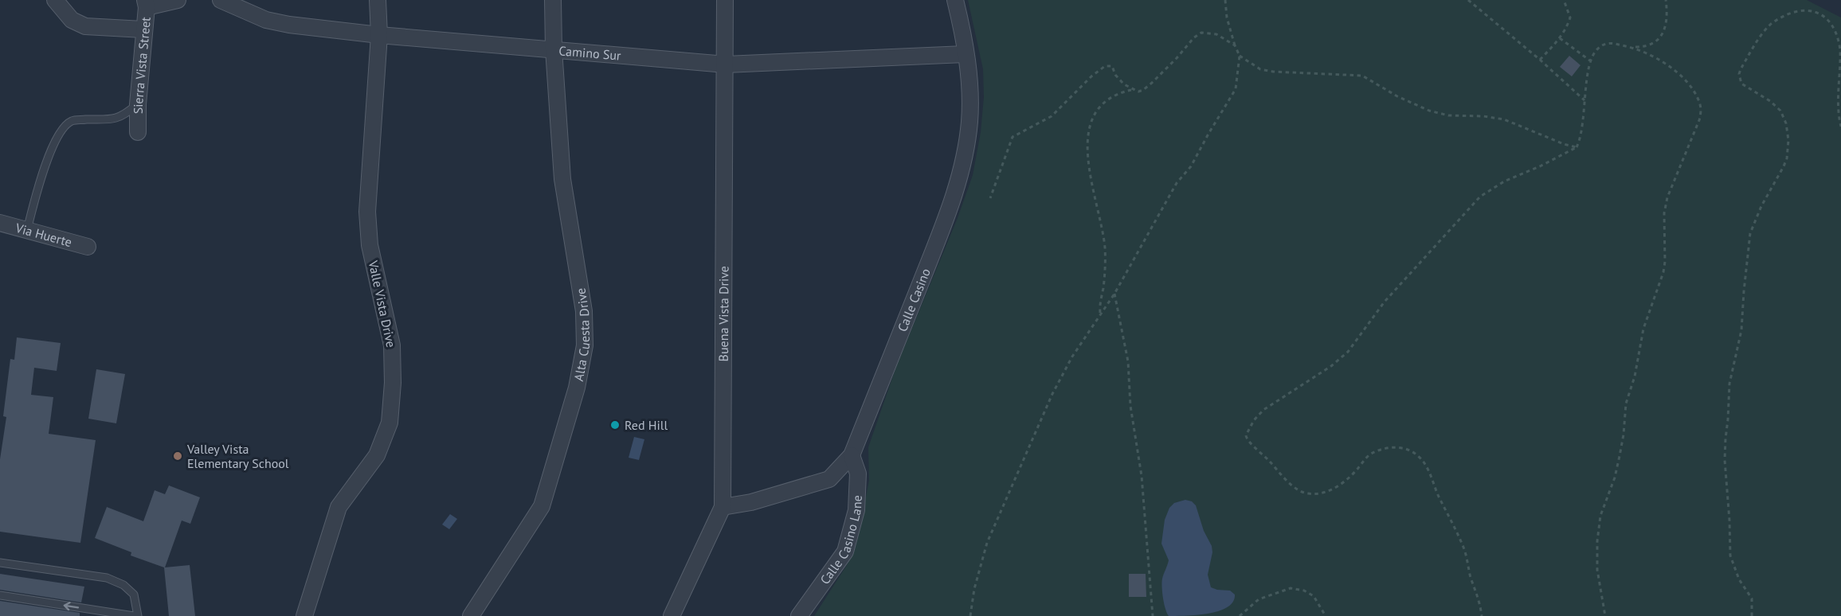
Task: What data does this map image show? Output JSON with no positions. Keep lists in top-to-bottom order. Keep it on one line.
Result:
{"streets":{"street":["Camino Sur","Sierra Vista Street","Via Huerte","Calle Casino","Valle Vista Drive","Buena Vista Drive","Alta Cuesta Drive","Calle Casino Lane"]},"crossings":[["Camino Sur","Calle Casino"],["Camino Sur","Valle Vista Drive"],["Camino Sur","Buena Vista Drive"],["Camino Sur","Alta Cuesta Drive"],["Calle Casino","Buena Vista Drive"],["Calle Casino","Calle Casino Lane"]],"places":["Red Hill","Valley Vista Elementary School"]}
